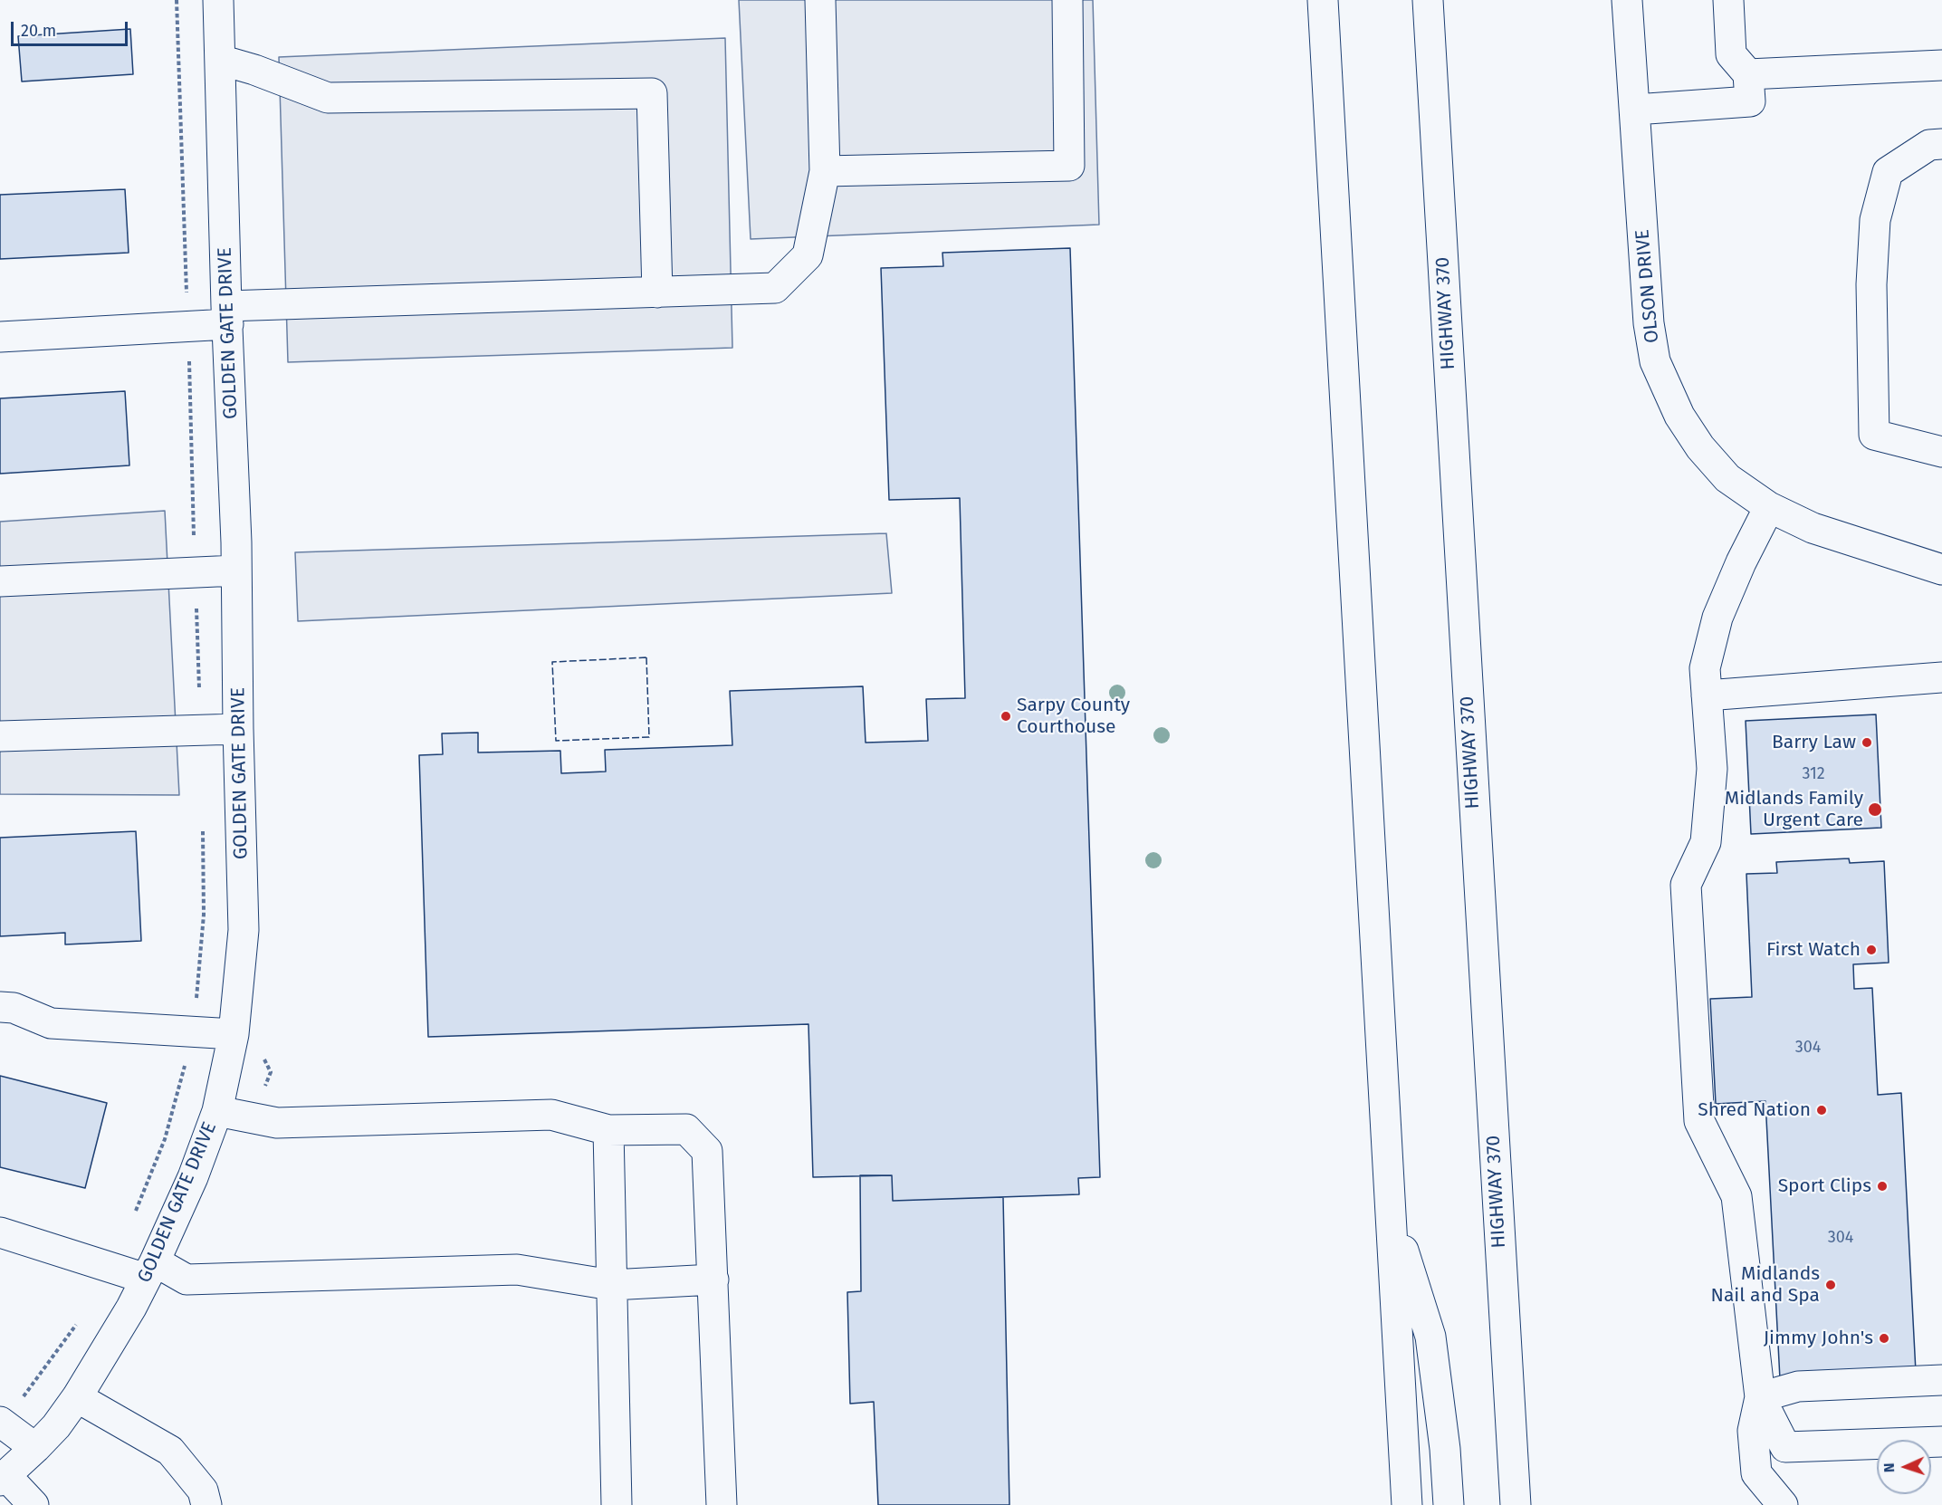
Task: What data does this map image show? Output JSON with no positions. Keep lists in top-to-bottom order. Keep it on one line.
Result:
{"streets":{"main road":["OLSON DRIVE","HIGHWAY 370","GOLDEN GATE DRIVE"]},"places":["Sarpy County Courthouse","Barry Law","Midlands Family Urgent Care","First Watch","Shred Nation","Sport Clips","Midlands Nail and Spa","Jimmy John's"],"house_numbers":["312","304","304"],"scale_bar":"20 m","north":"left"}
